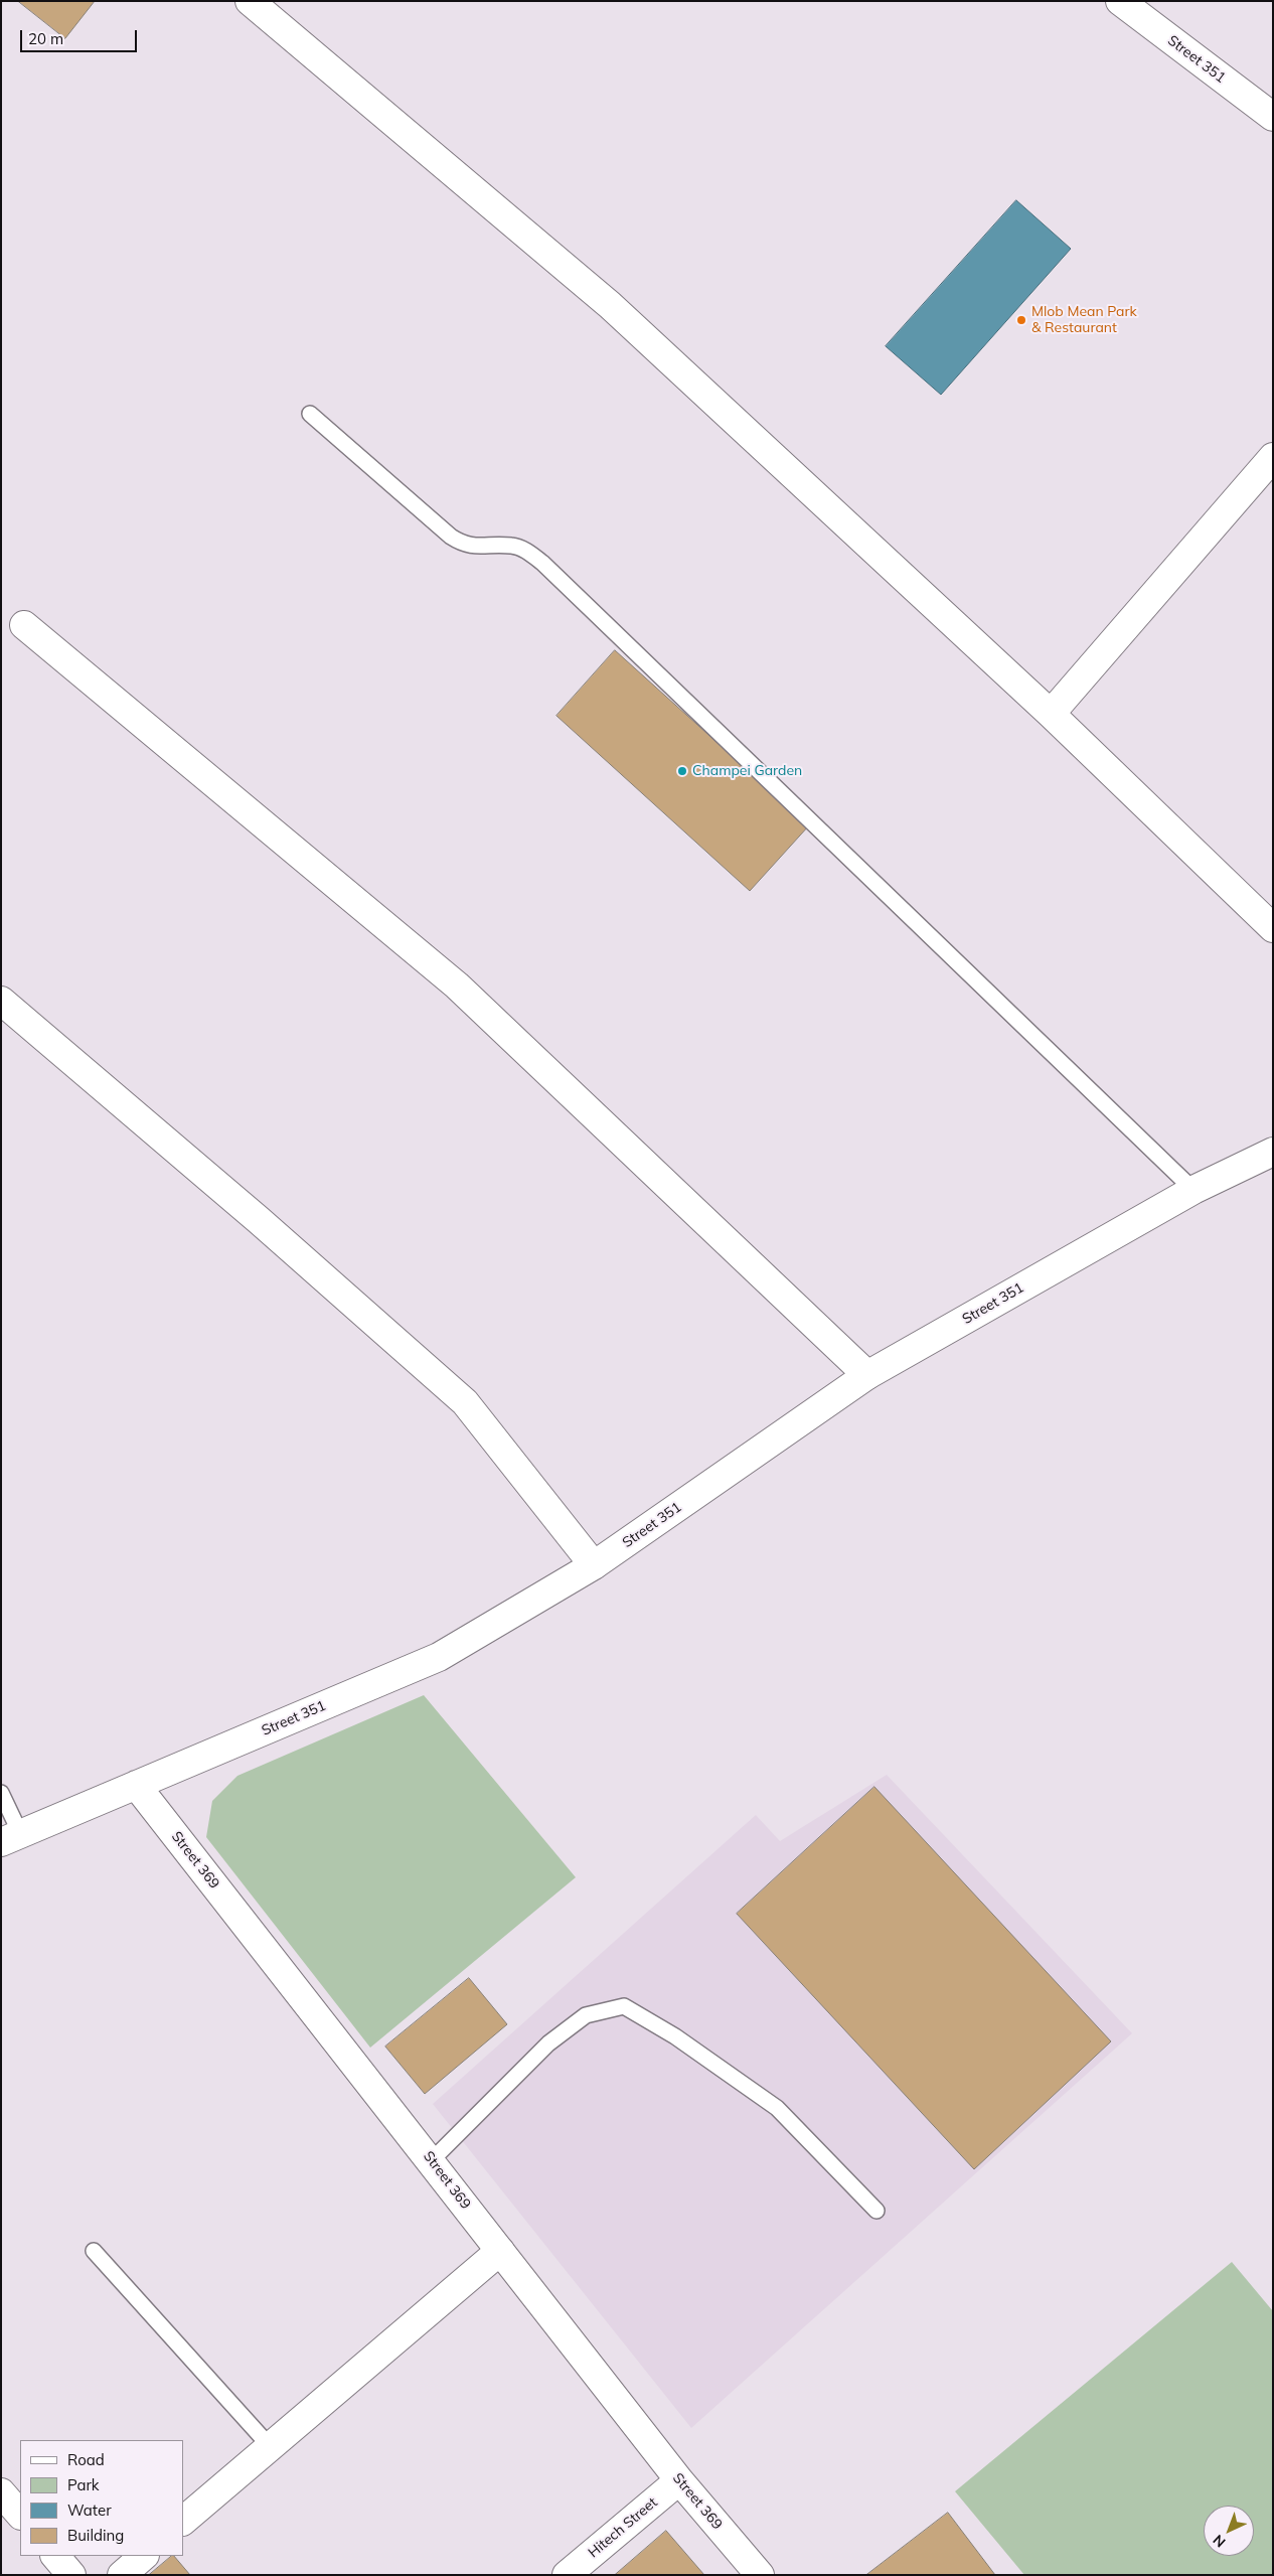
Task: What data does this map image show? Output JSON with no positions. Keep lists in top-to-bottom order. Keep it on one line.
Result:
{"streets":{"street":["Street 351","Street 369","Hitech Street"]},"crossings":[["Street 351","Street 369"],["Street 369","Hitech Street"]],"places":["Mlob Mean Park & Restaurant","Champei Garden"],"legend":["Road","Park","Water","Building"],"scale_bar":"20 m","north":"bottom left"}
